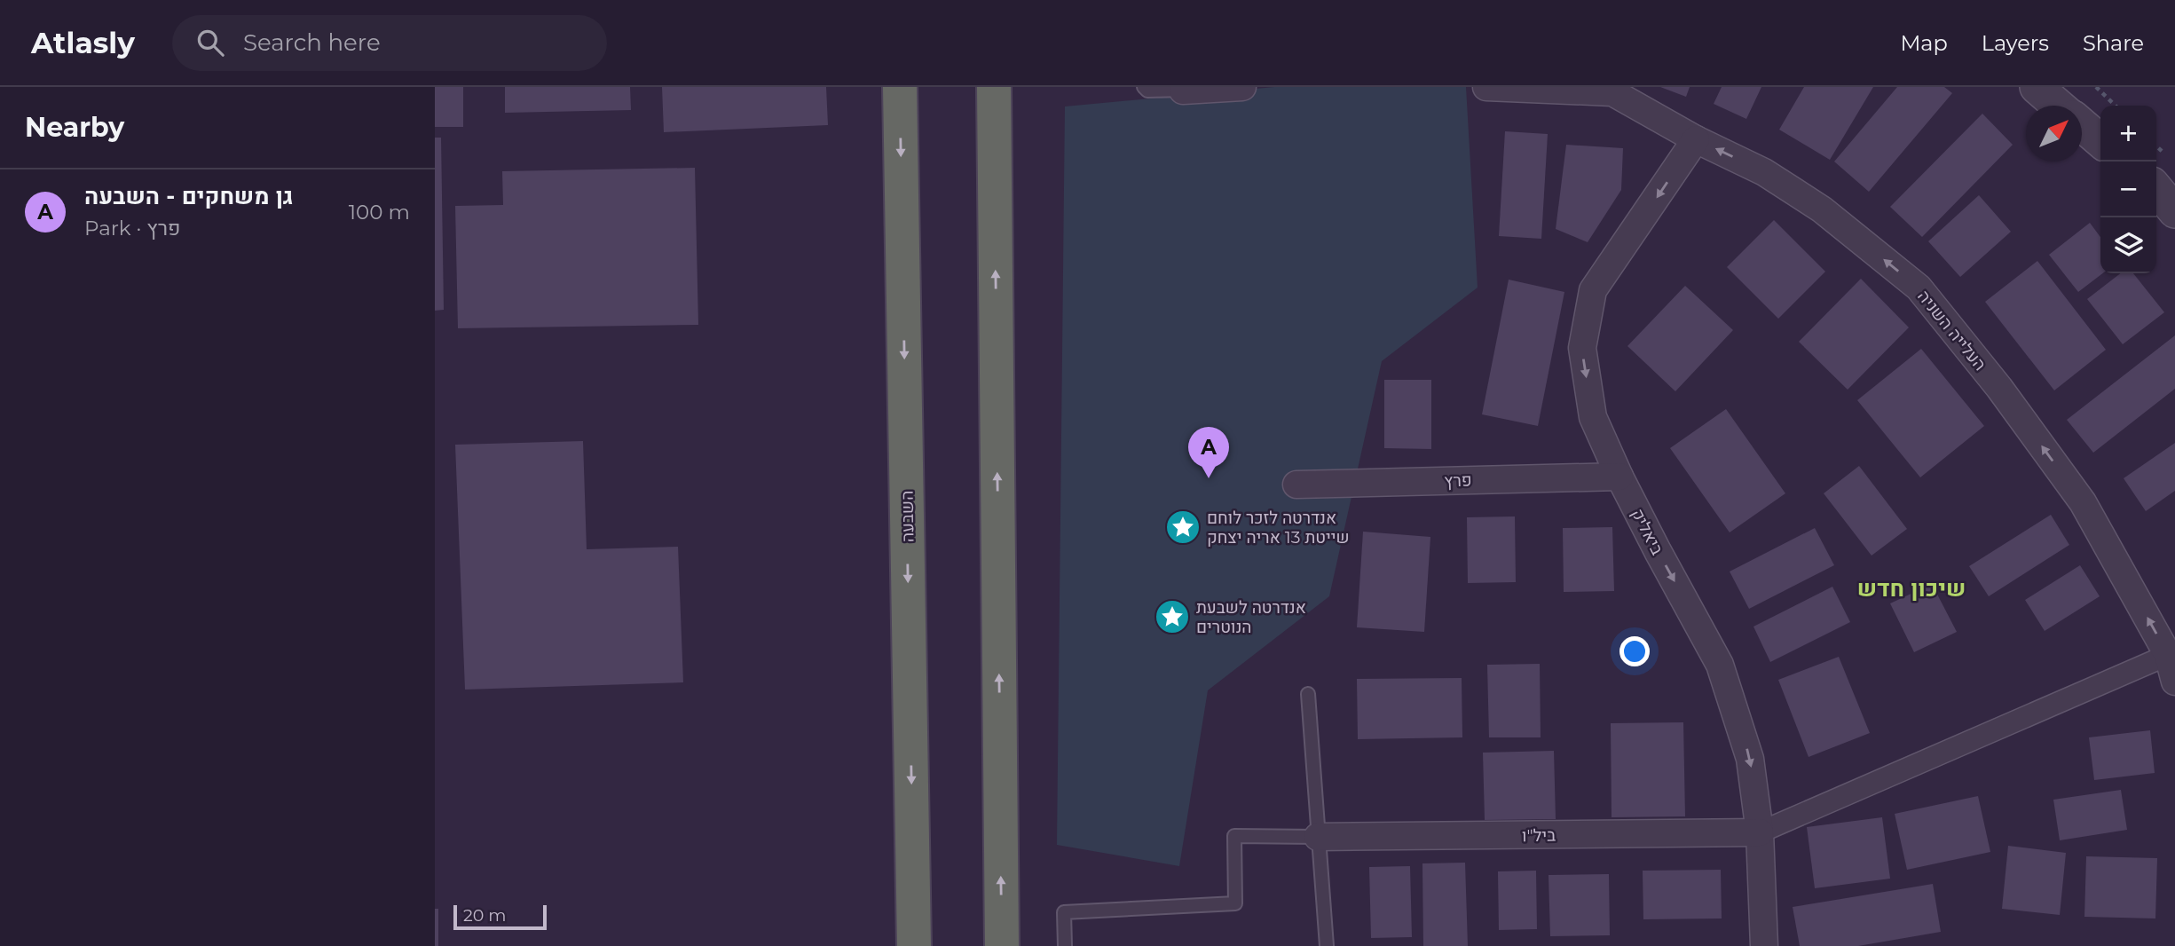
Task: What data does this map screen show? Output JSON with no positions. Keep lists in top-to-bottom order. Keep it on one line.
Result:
{"streets":{"highway":["השבעה"],"street":["העלייה השניה","פרץ","ביאליק","ביל\"ו"]},"crossings":[["העלייה השניה","ביאליק"],["פרץ","ביאליק"],["ביאליק","ביל\"ו"]],"one_way":["העלייה השניה","ביאליק"],"districts":["שיכון חדש"],"places":{"place":["אנדרטה לזכר לוחם שייטת 13 אריה יצחק","אנדרטה לשבעת הנוטרים"]},"scale_bar":"20 m","north":"top right","page":{"header":"Atlasly","search":"Search here","nav":["Map","Layers","Share"],"heading":"Nearby","map_buttons":["+","−"],"list":[{"mark":"A","name":"גן משחקים - השבעה","note":"Park · פרץ","value":"100 m"}],"pins":"A","scale":"20 m"}}
